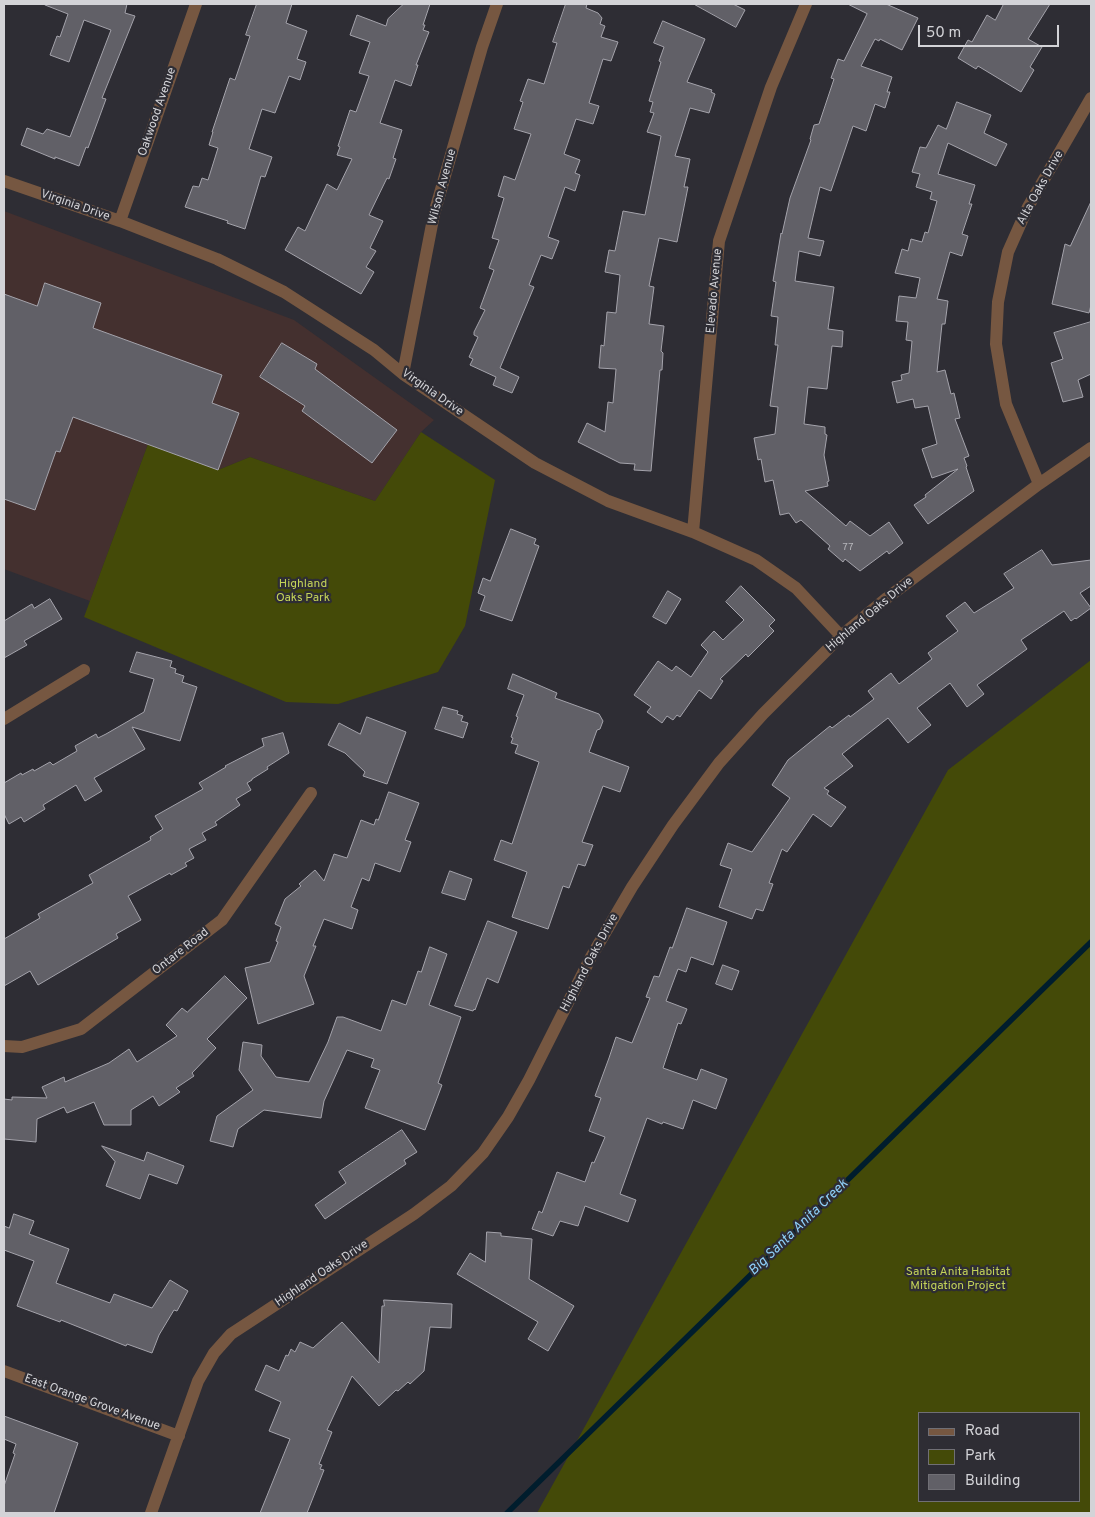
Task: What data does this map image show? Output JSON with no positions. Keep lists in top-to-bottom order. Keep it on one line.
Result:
{"streets":{"street":["Oakwood Avenue","Wilson Avenue","Alta Oaks Drive","Virginia Drive","Elevado Avenue","Highland Oaks Drive","Ontare Road","East Orange Grove Avenue"]},"crossings":[["Oakwood Avenue","Virginia Drive"],["Wilson Avenue","Virginia Drive"],["Alta Oaks Drive","Highland Oaks Drive"],["Virginia Drive","Elevado Avenue"],["Virginia Drive","Highland Oaks Drive"],["Highland Oaks Drive","East Orange Grove Avenue"]],"water":["Big Santa Anita Creek"],"parks":["Highland Oaks Park","Santa Anita Habitat Mitigation Project"],"house_numbers":["77"],"legend":["Road","Park","Building"],"scale_bar":"50 m"}
